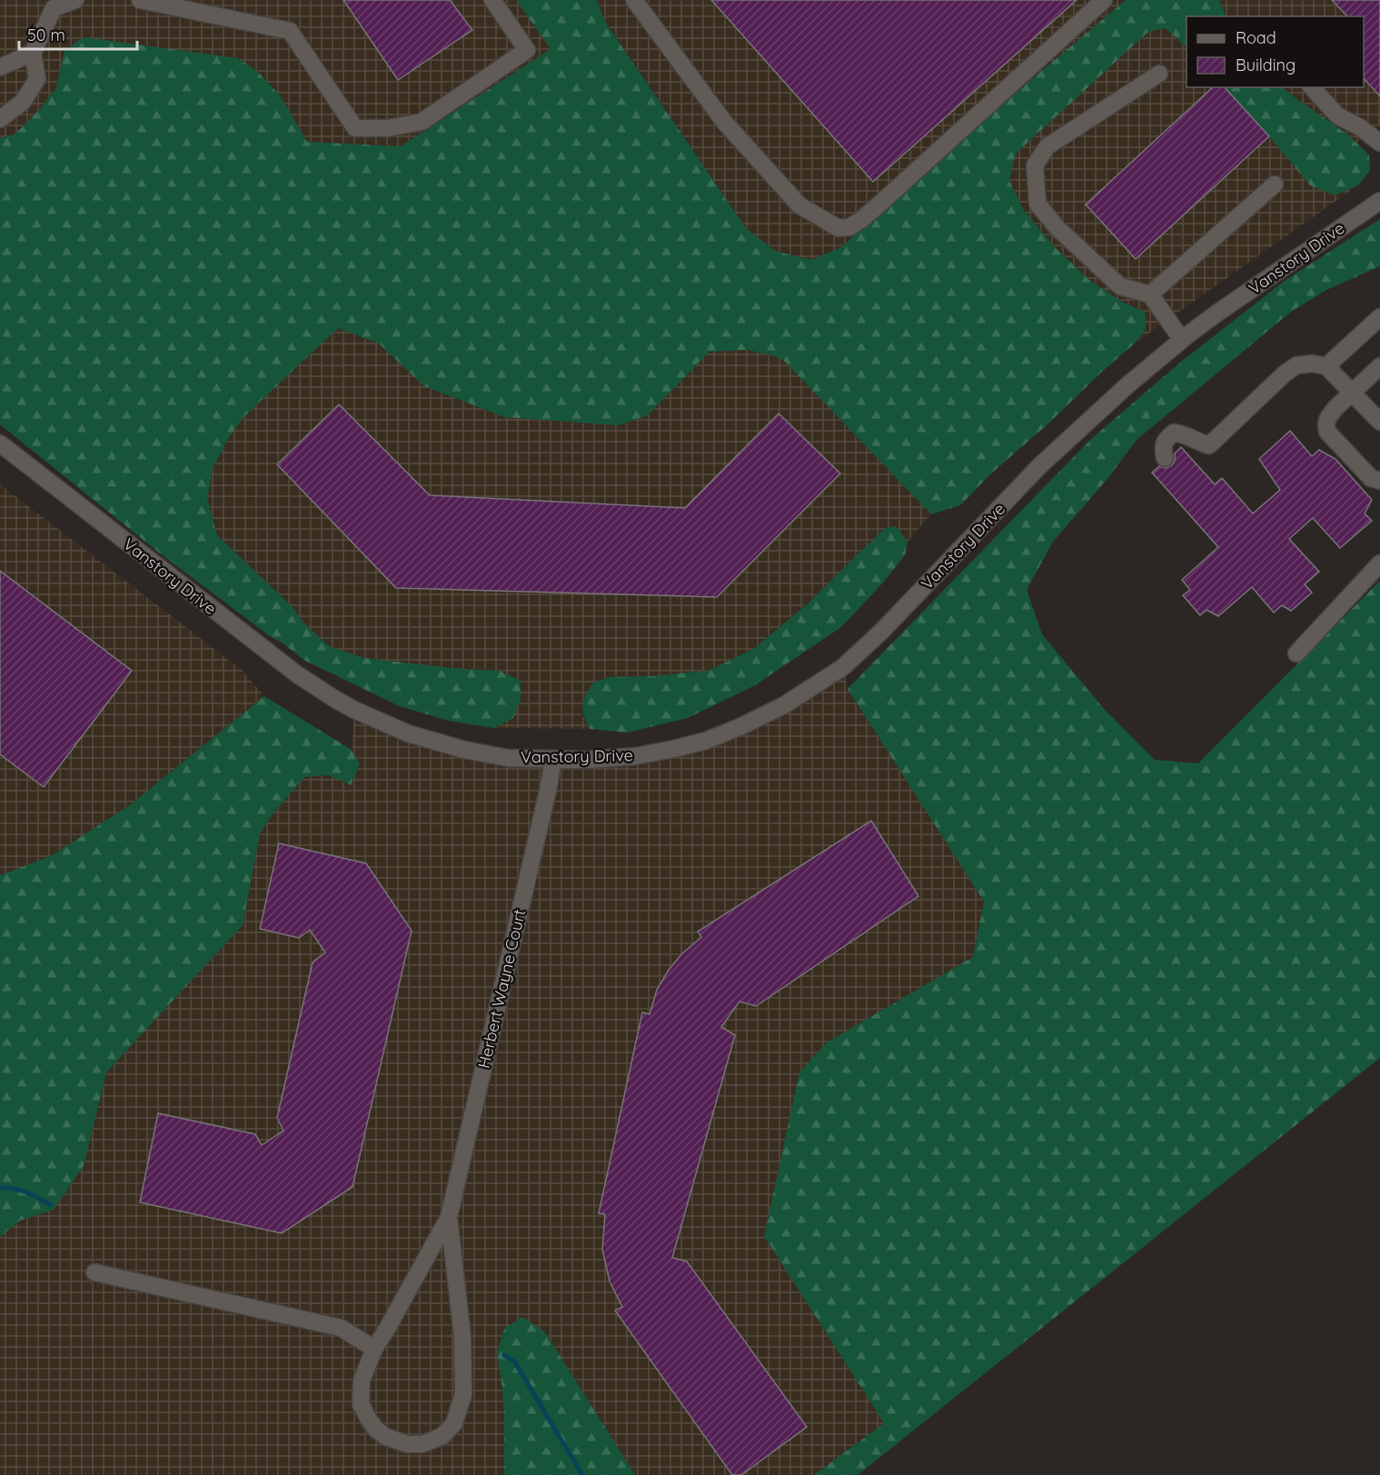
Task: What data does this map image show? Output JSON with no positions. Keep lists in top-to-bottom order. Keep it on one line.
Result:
{"streets":{"street":["Vanstory Drive","Herbert Wayne Court"]},"crossings":[["Vanstory Drive","Herbert Wayne Court"]],"legend":["Road","Building"],"scale_bar":"50 m"}
